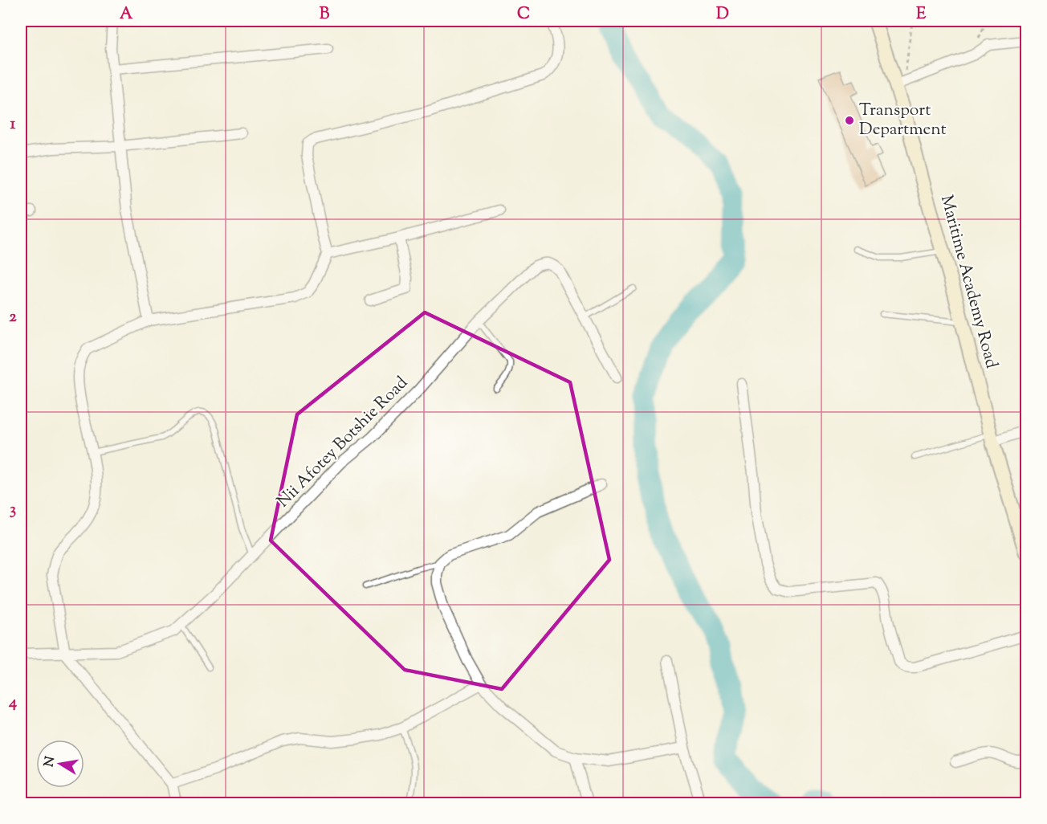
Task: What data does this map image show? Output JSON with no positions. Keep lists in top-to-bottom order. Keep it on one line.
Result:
{"streets":{"street":["Maritime Academy Road","Nii Afotey Botshie Road"]},"places":["Transport Department"],"north":"left","grid":{"columns":["A","B","C","D","E"],"rows":["1","2","3","4"]}}
